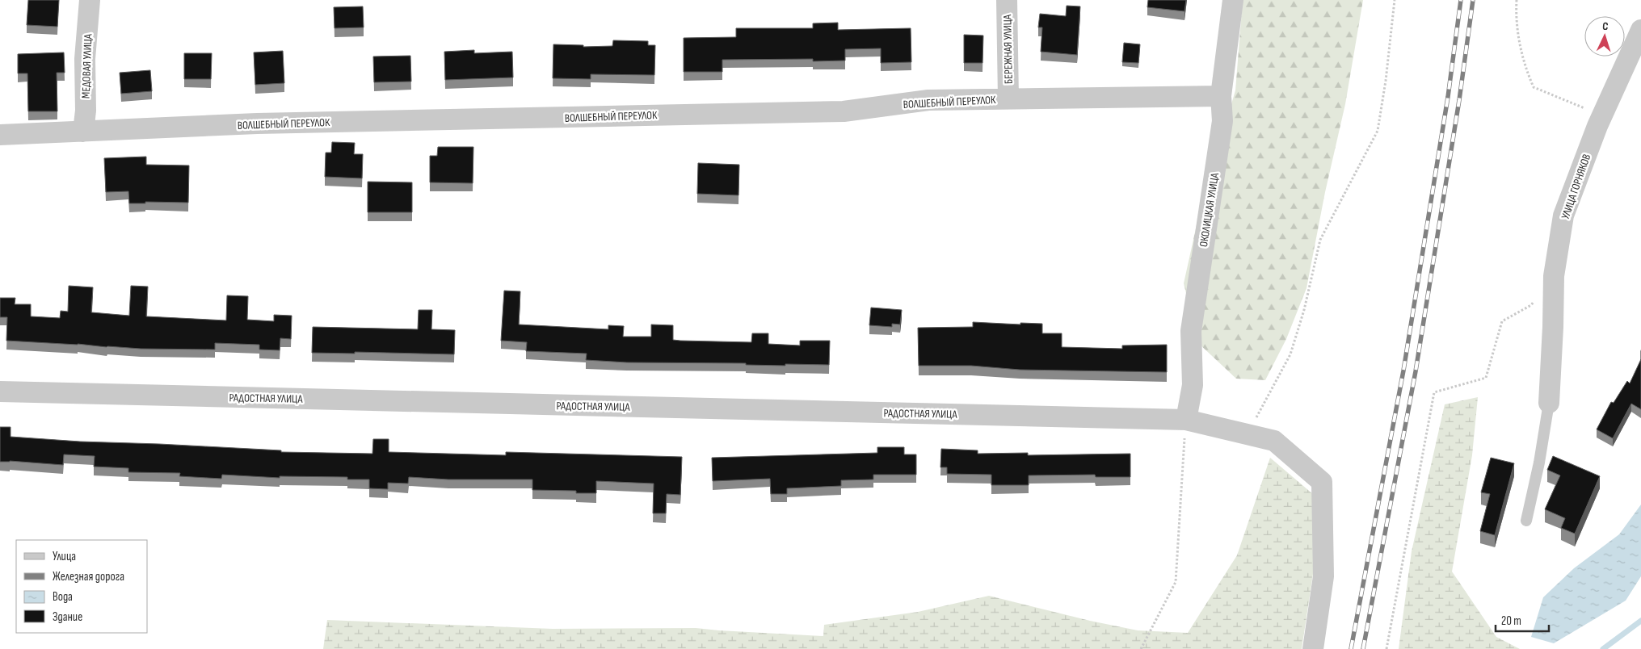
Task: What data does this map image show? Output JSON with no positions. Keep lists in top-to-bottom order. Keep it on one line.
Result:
{"streets":{"street":["БЕРЕЖНАЯ УЛИЦА","МЕДОВАЯ УЛИЦА","ВОЛШЕБНЫЙ ПЕРЕУЛОК","УЛИЦА ГОРНЯКОВ","ОКОЛИЦКАЯ УЛИЦА","РАДОСТНАЯ УЛИЦА"]},"crossings":[["БЕРЕЖНАЯ УЛИЦА","ВОЛШЕБНЫЙ ПЕРЕУЛОК"],["МЕДОВАЯ УЛИЦА","ВОЛШЕБНЫЙ ПЕРЕУЛОК"],["ВОЛШЕБНЫЙ ПЕРЕУЛОК","ОКОЛИЦКАЯ УЛИЦА"],["ОКОЛИЦКАЯ УЛИЦА","РАДОСТНАЯ УЛИЦА"]],"legend":["Улица","Железная дорога","Вода","Здание"],"scale_bar":"20 m","north":"top"}
